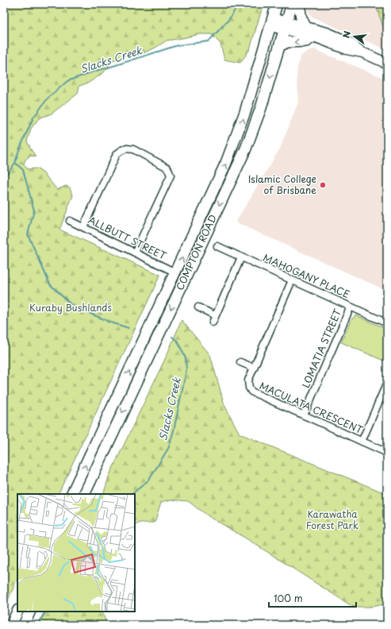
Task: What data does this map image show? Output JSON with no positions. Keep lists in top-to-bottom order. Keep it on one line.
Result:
{"streets":{"main road":["COMPTON ROAD"],"street":["ALLBUTT STREET","MAHOGANY PLACE","LOMATIA STREET","MACULATA CRESCENT"]},"crossings":[["ALLBUTT STREET","COMPTON ROAD"],["MAHOGANY PLACE","LOMATIA STREET"],["MAHOGANY PLACE","MACULATA CRESCENT"],["LOMATIA STREET","MACULATA CRESCENT"]],"water":["Slacks Creek"],"parks":["Kuraby Bushlands","Karawatha Forest Park"],"places":["Islamic College of Brisbane"],"scale_bar":"100 m","north":"left"}
